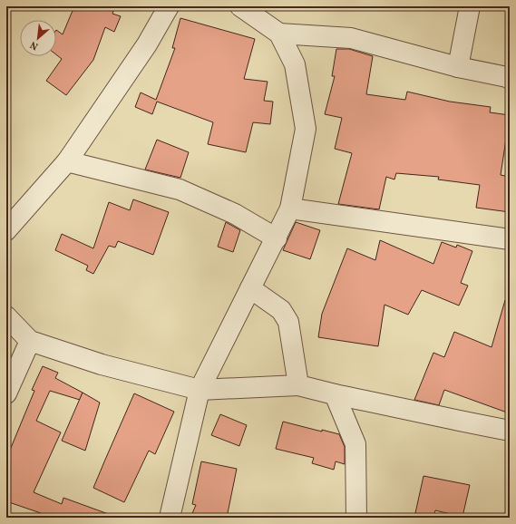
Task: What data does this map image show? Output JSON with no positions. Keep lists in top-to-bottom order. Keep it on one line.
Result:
{"north":"bottom left"}
